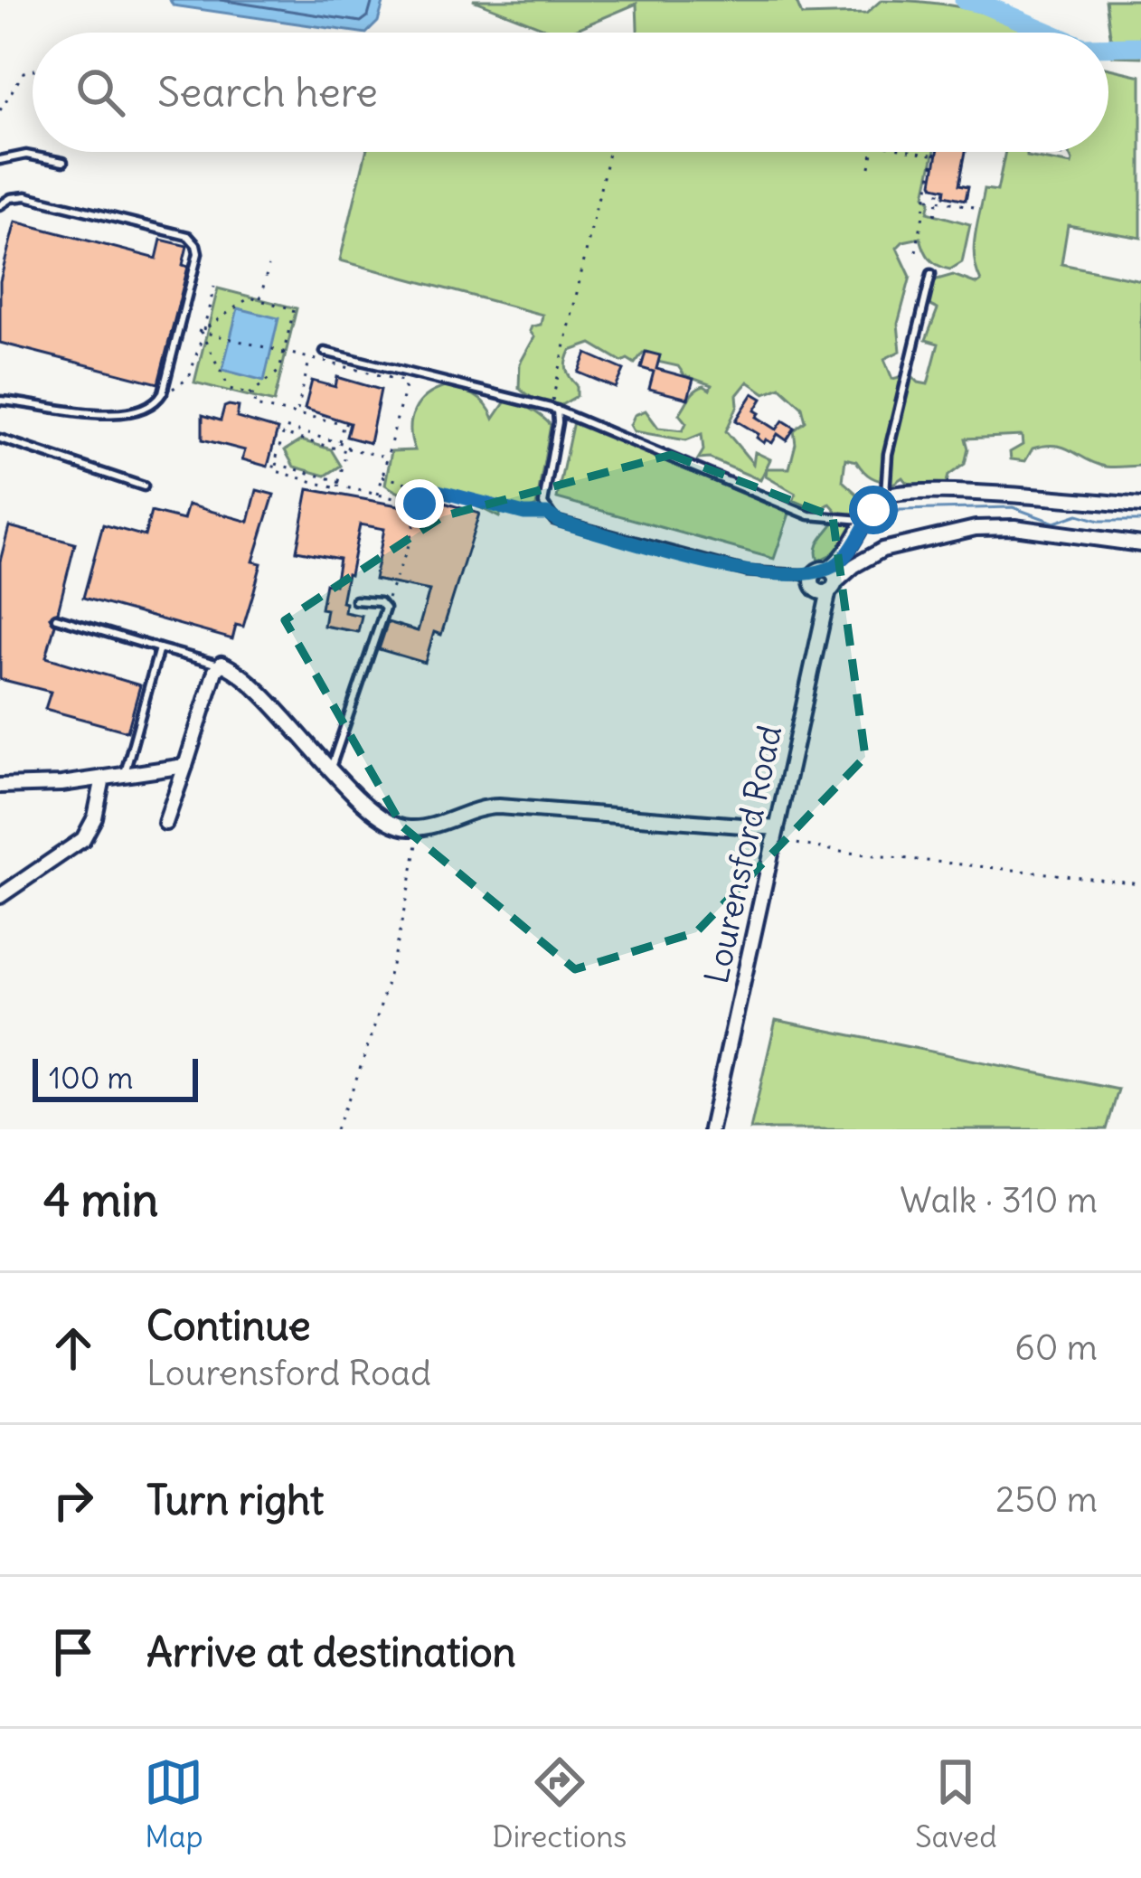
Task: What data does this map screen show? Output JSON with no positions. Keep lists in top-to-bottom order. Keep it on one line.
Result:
{"streets":{"street":["Lourensford Road"]},"scale_bar":"100 m","page":{"search":"Search here","scale":"100 m","heading":["4 min","Walk · 310 m"],"list":[["Continue","Lourensford Road","60 m"],["Turn right","250 m"],"Arrive at destination"],"nav":["Map","Directions","Saved"]}}
